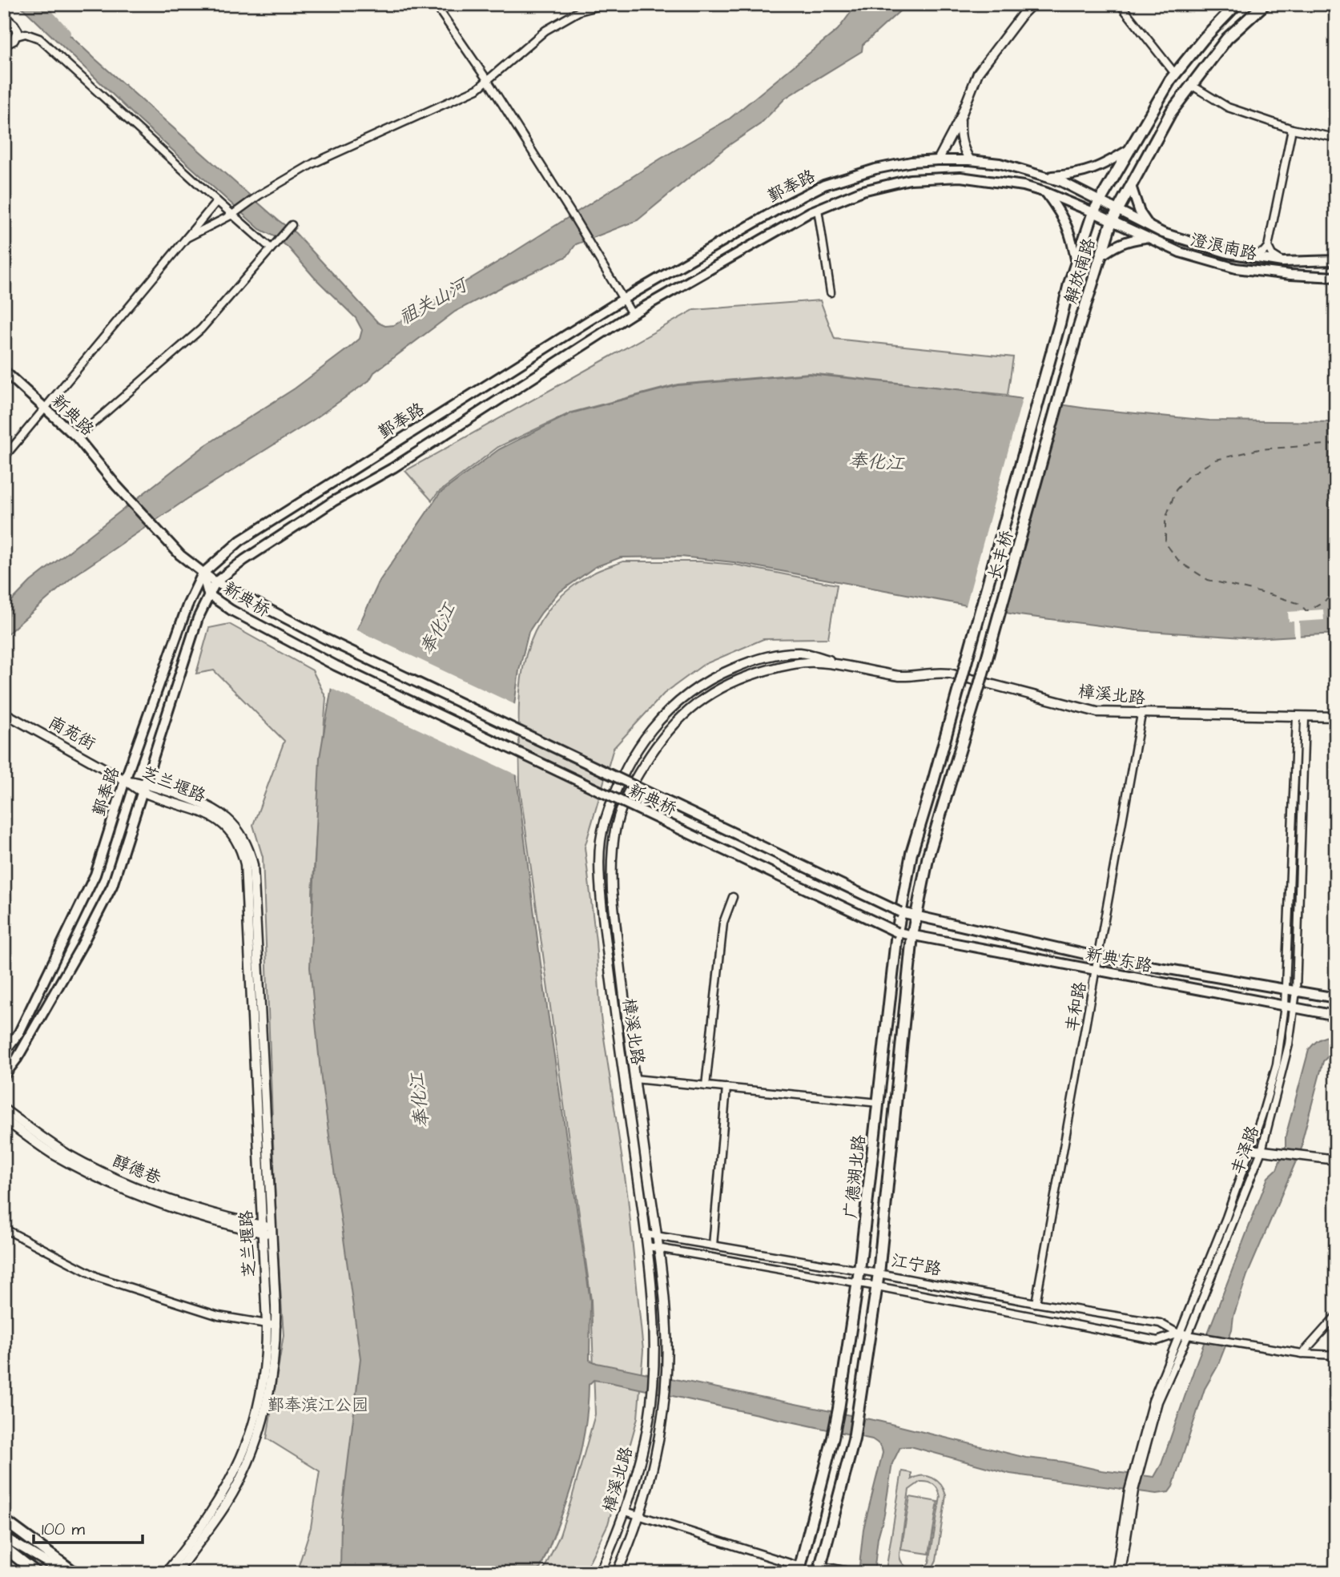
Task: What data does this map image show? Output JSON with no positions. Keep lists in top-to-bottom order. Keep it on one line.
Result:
{"streets":{"main road":["鄞奉路","澄浪南路","解放南路","新典路","长丰桥","新典桥","新典东路","广德湖北路"],"street":["樟溪北路","南苑街","芝兰堰路","丰和路","丰泽路","醇德巷","江宁路"]},"crossings":[["鄞奉路","澄浪南路"],["鄞奉路","解放南路"],["鄞奉路","新典路"],["鄞奉路","长丰桥"],["鄞奉路","新典桥"],["鄞奉路","南苑街"],["鄞奉路","芝兰堰路"],["澄浪南路","解放南路"],["解放南路","长丰桥"],["新典路","新典桥"],["长丰桥","广德湖北路"],["新典桥","新典东路"],["新典桥","广德湖北路"],["樟溪北路","丰和路"],["樟溪北路","丰泽路"],["樟溪北路","江宁路"],["南苑街","芝兰堰路"],["芝兰堰路","醇德巷"],["新典东路","丰和路"],["新典东路","丰泽路"],["新典东路","广德湖北路"],["丰和路","江宁路"],["丰泽路","江宁路"],["广德湖北路","江宁路"]],"water":["祖关山河","奉化江"],"parks":["鄞奉滨江公园"],"scale_bar":"100 m"}
